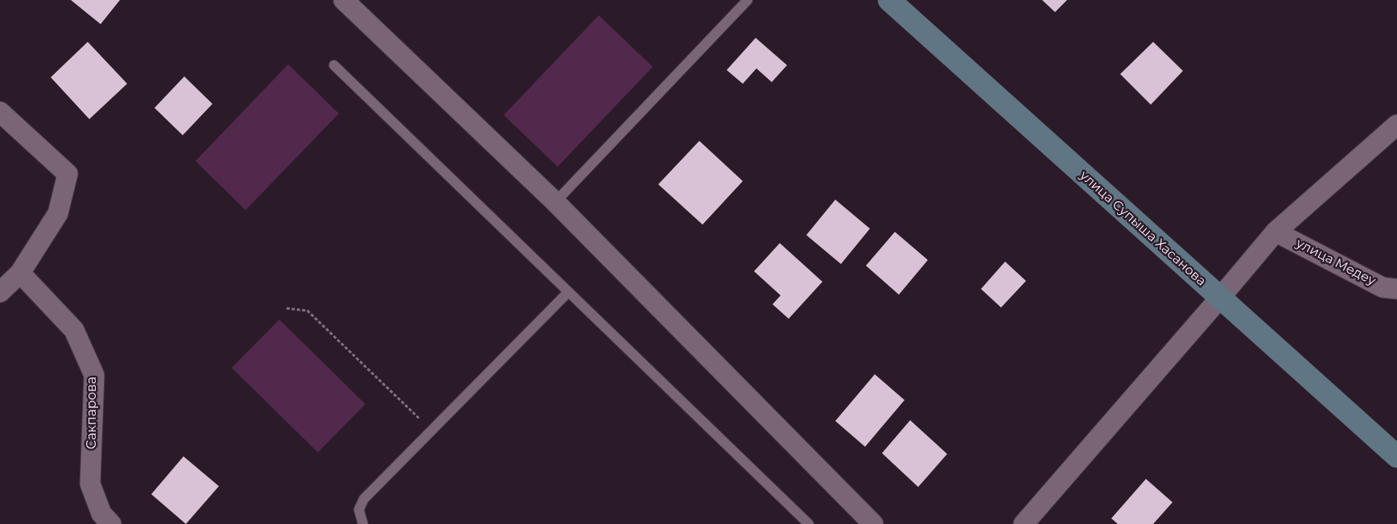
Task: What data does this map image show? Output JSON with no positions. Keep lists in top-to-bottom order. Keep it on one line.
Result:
{"streets":{"street":["улица Супыша Хасанова","улица Медеу","Сакпарова"]}}
